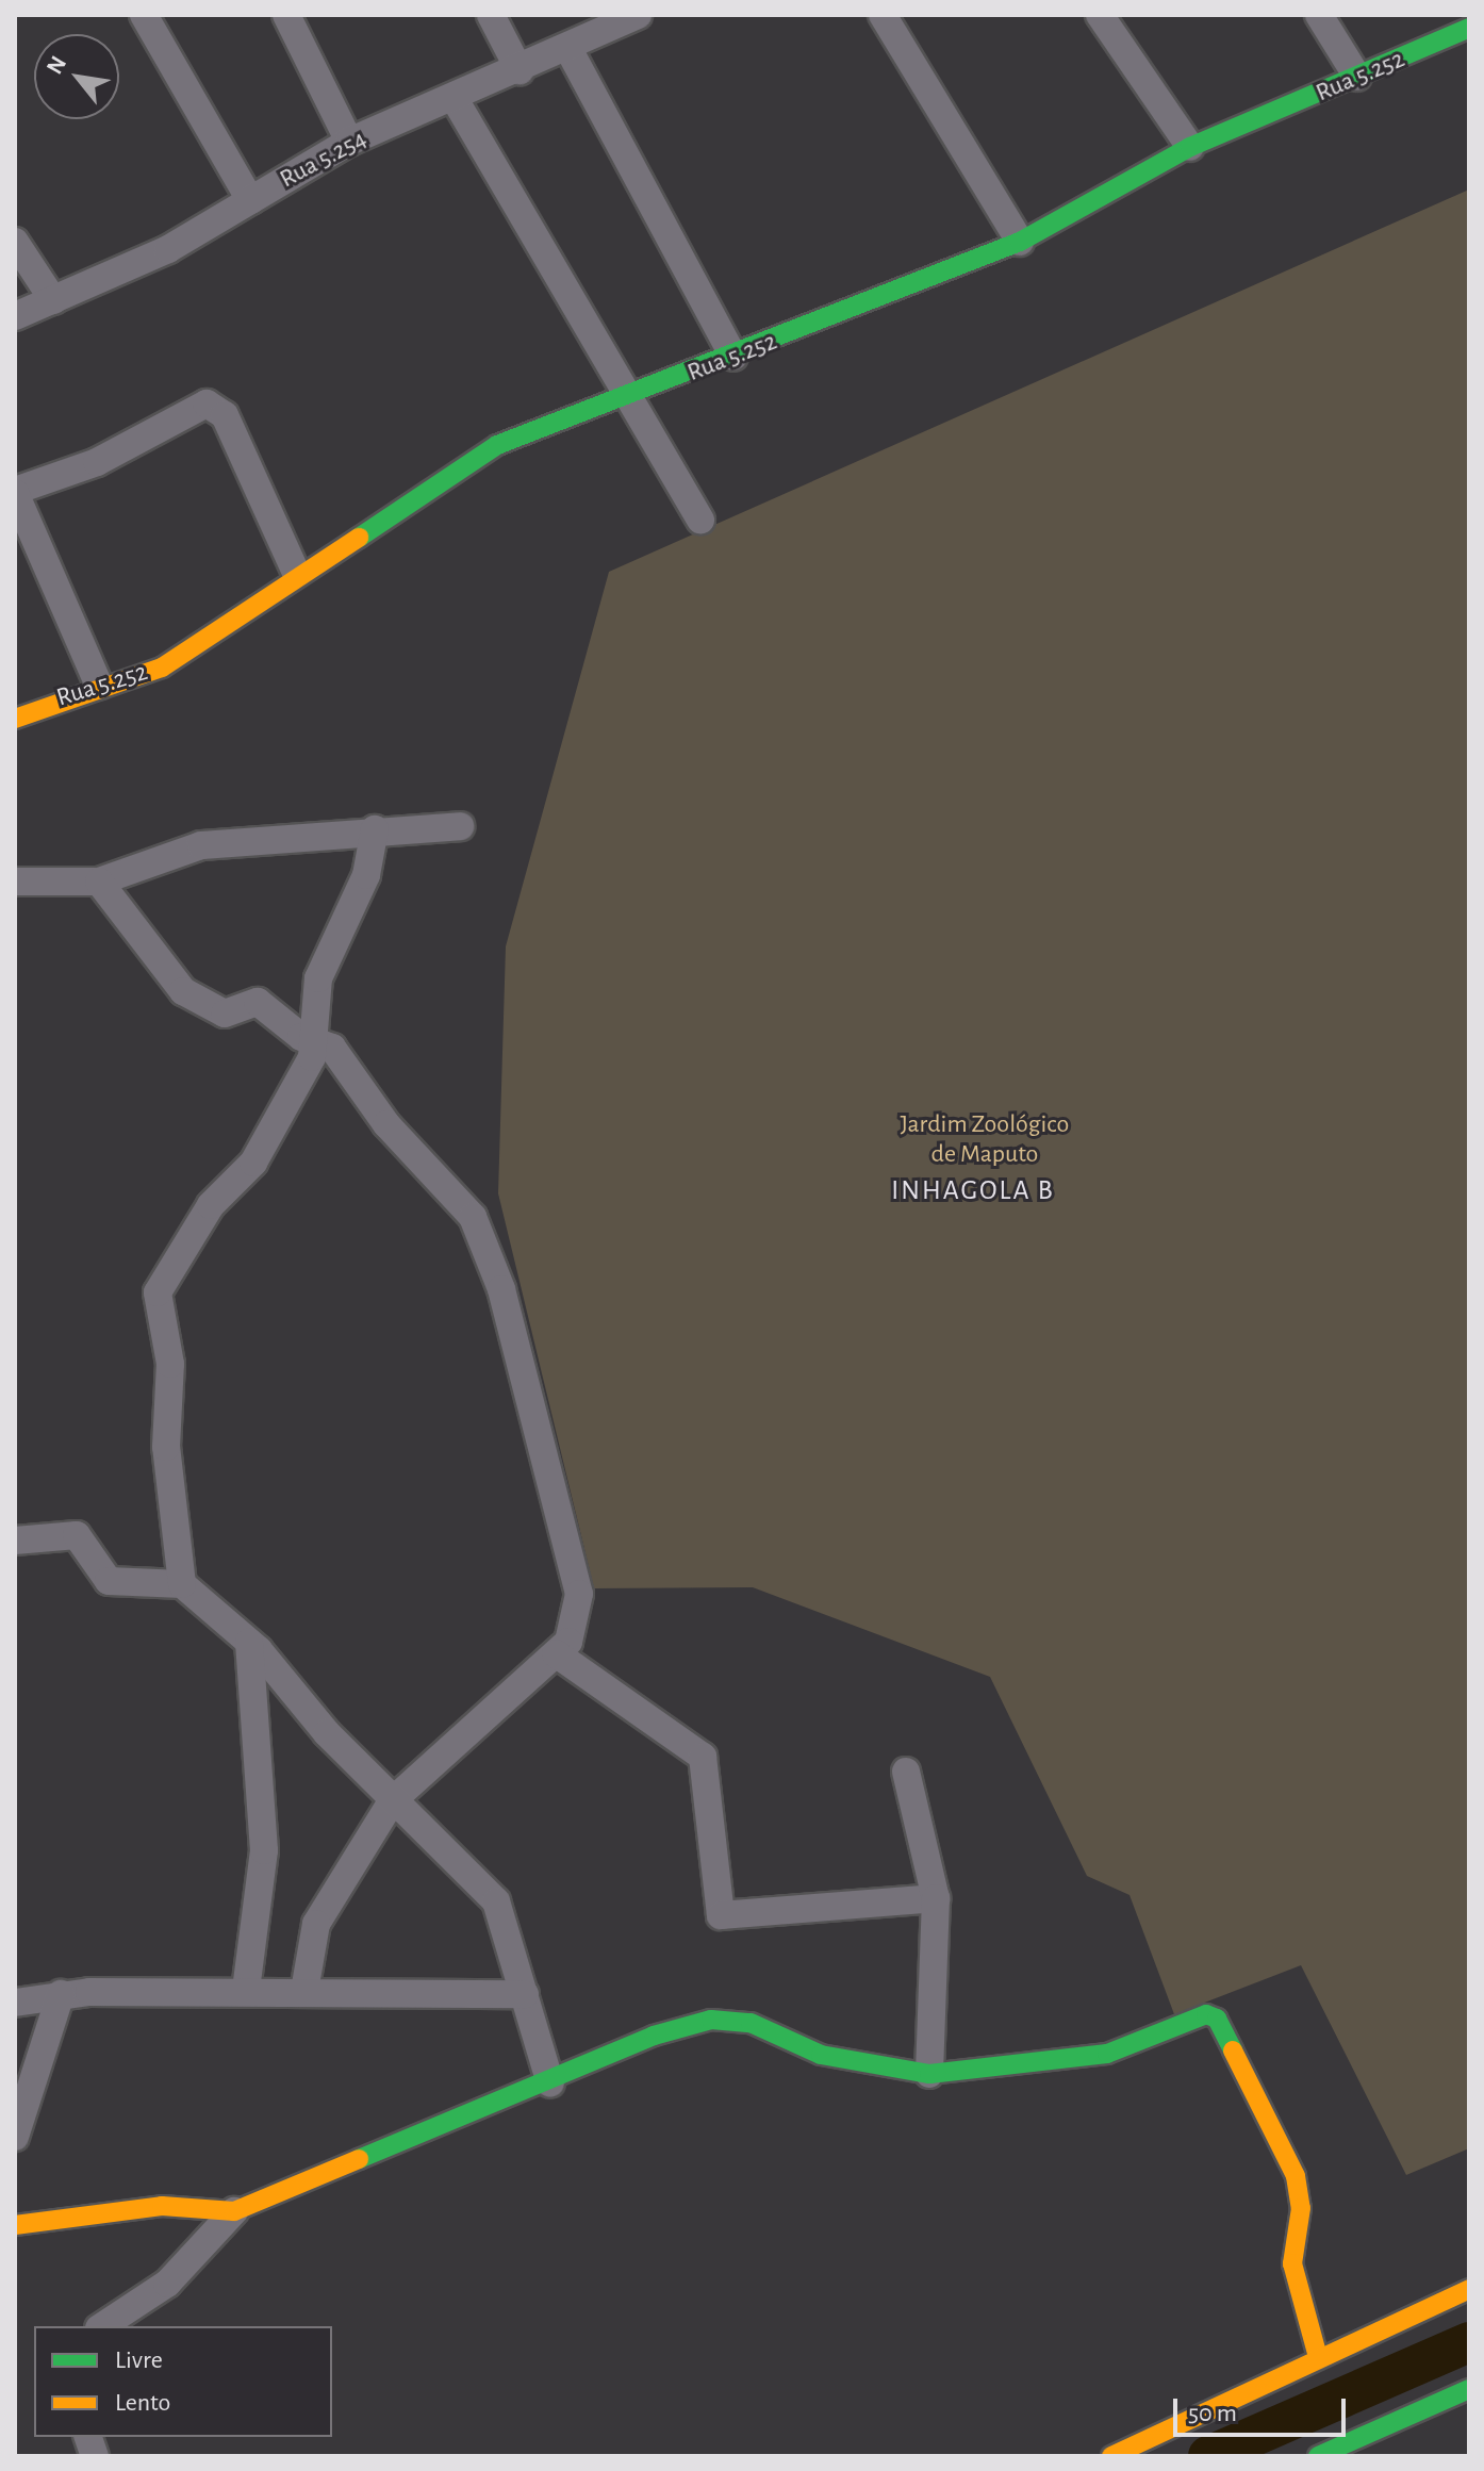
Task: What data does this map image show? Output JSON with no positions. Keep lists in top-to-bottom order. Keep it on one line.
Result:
{"streets":{"street":["Rua 5.252","Rua 5.254"]},"districts":["INHAGOLA B"],"parks":["Jardim Zoológico de Maputo"],"legend":["Livre","Lento"],"scale_bar":"50 m","north":"top left"}
